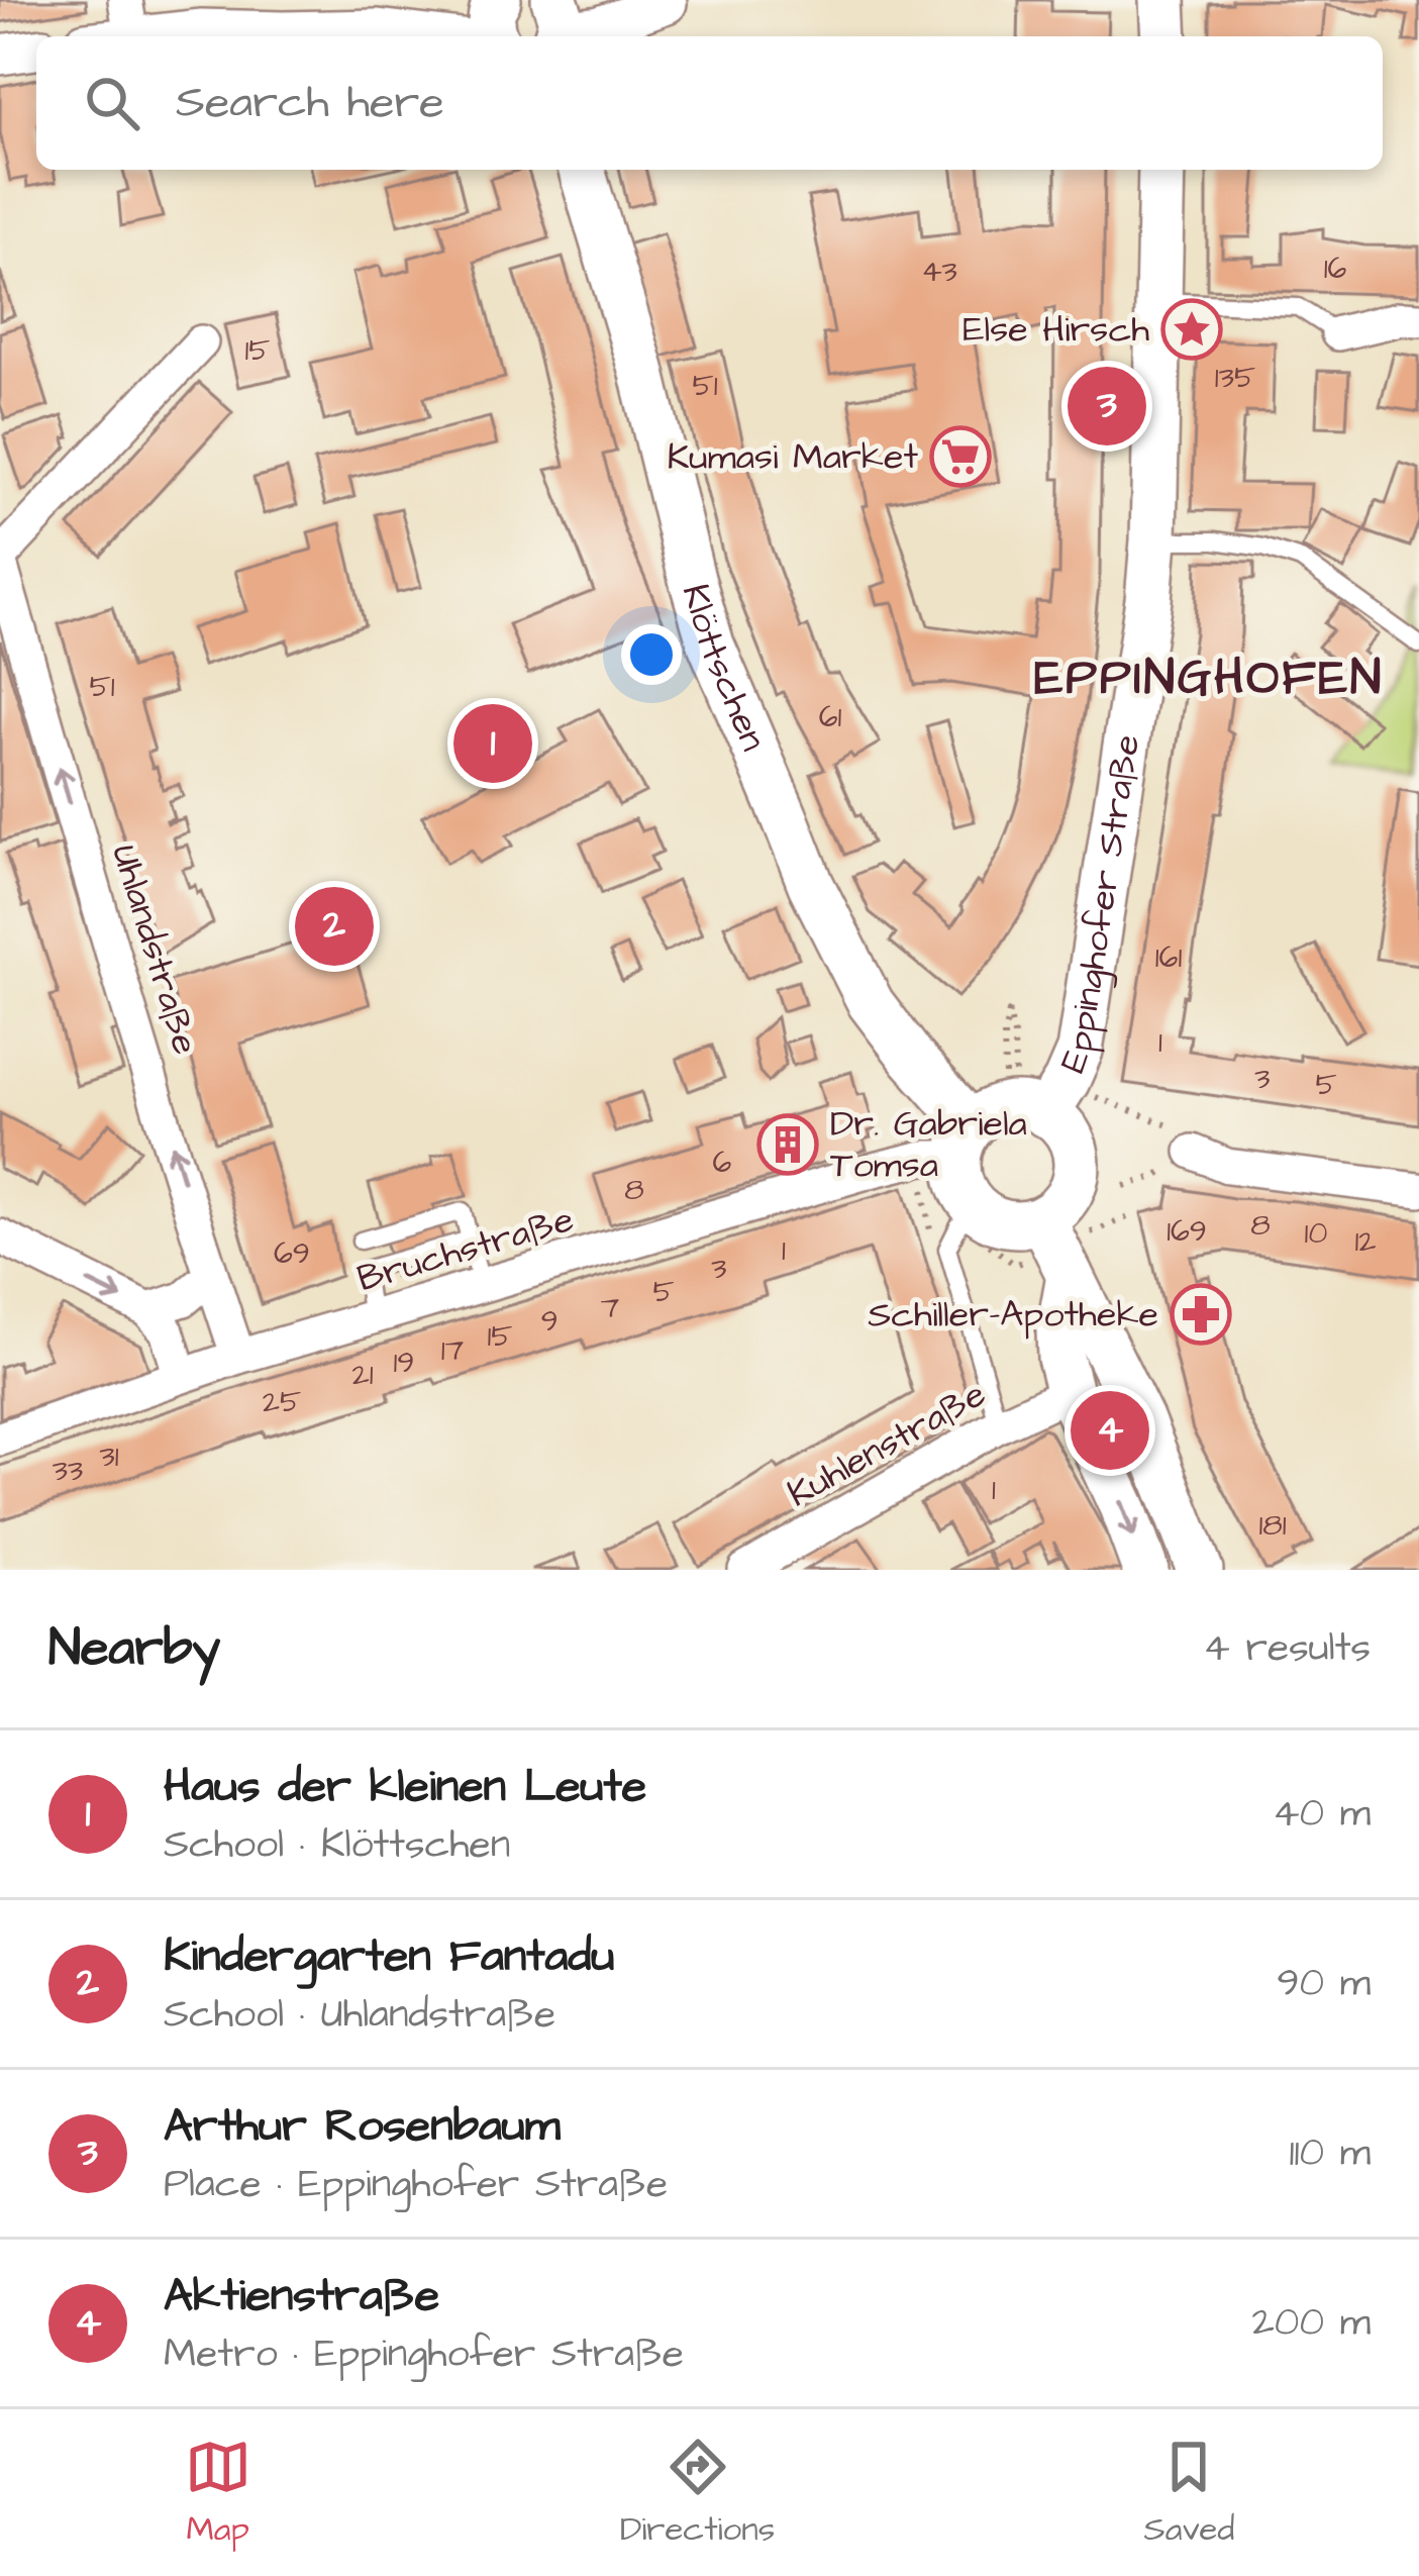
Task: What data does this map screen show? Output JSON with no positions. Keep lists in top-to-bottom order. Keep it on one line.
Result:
{"streets":{"main road":["Klöttschen","Eppinghofer Straße"],"street":["Uhlandstraße","Bruchstraße","Kuhlenstraße"]},"crossings":[["Klöttschen","Bruchstraße"],["Uhlandstraße","Bruchstraße"]],"one_way":["Uhlandstraße"],"districts":["EPPINGHOFEN"],"places":{"place":["Else Hirsch"],"supermarket":["Kumasi Market"],"building":["Dr. Gabriela Tomsa"],"pharmacy":["Schiller-Apotheke"]},"house_numbers":["16","43","15","135","51","51","61","161","1","3","5","6","8","8","169","10","12","1","69","3","5","7","9","15","17","19","21","25","31","33","1","181"],"page":{"search":"Search here","pins":["3","1","2","4"],"heading":["Nearby","4 results"],"list":[{"mark":"1","name":"Haus der kleinen Leute","note":"School · Klöttschen","value":"40 m"},{"mark":"2","name":"Kindergarten Fantadu","note":"School · Uhlandstraße","value":"90 m"},{"mark":"3","name":"Arthur Rosenbaum","note":"Place · Eppinghofer Straße","value":"110 m"},{"mark":"4","name":"Aktienstraße","note":"Metro · Eppinghofer Straße","value":"200 m"}],"nav":["Map","Directions","Saved"]}}
